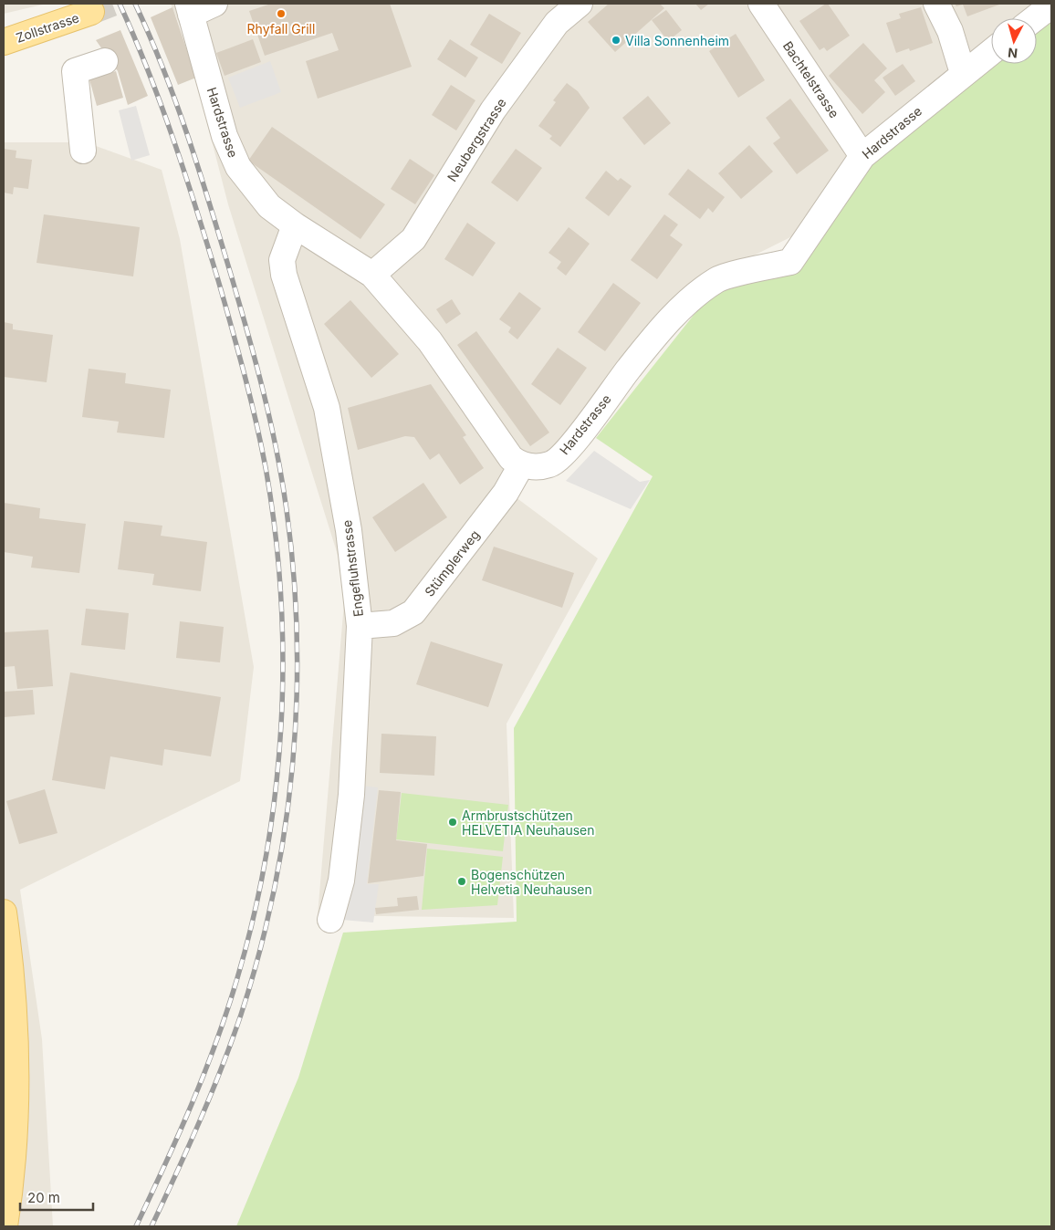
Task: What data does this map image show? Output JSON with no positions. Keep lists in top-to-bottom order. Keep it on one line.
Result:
{"streets":{"main road":["Zollstrasse"],"street":["Bachtelstrasse","Hardstrasse","Neubergstrasse","Stümplerweg","Engefluhstrasse"]},"crossings":[["Bachtelstrasse","Hardstrasse"],["Hardstrasse","Neubergstrasse"],["Hardstrasse","Stümplerweg"],["Hardstrasse","Engefluhstrasse"],["Stümplerweg","Engefluhstrasse"]],"places":["Rhyfall Grill","Villa Sonnenheim","Armbrustschützen HELVETIA Neuhausen","Bogenschützen Helvetia Neuhausen"],"scale_bar":"20 m","north":"bottom"}
